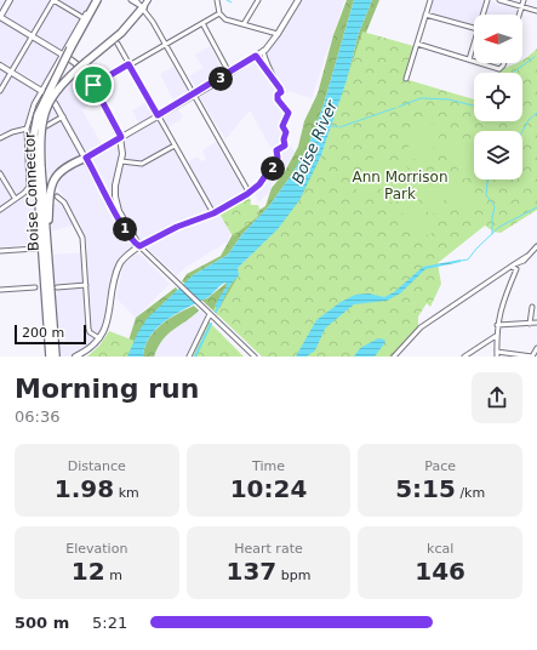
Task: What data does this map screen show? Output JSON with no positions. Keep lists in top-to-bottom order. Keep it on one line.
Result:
{"streets":{"highway":["Boise Connector"]},"water":["Boise River"],"parks":["Ann Morrison Park"],"scale_bar":"200 m","north":"left","page":{"pins":["3","2","1"],"scale":"200 m","heading":["Morning run","06:36"],"stats":[["Distance","1.98 km"],["Time","10:24"],["Pace","5:15 /km"],["Elevation","12 m"],["Heart rate","137 bpm"],["kcal","146"]],"list":[{"name":"500 m","note":"5:21"}]}}
